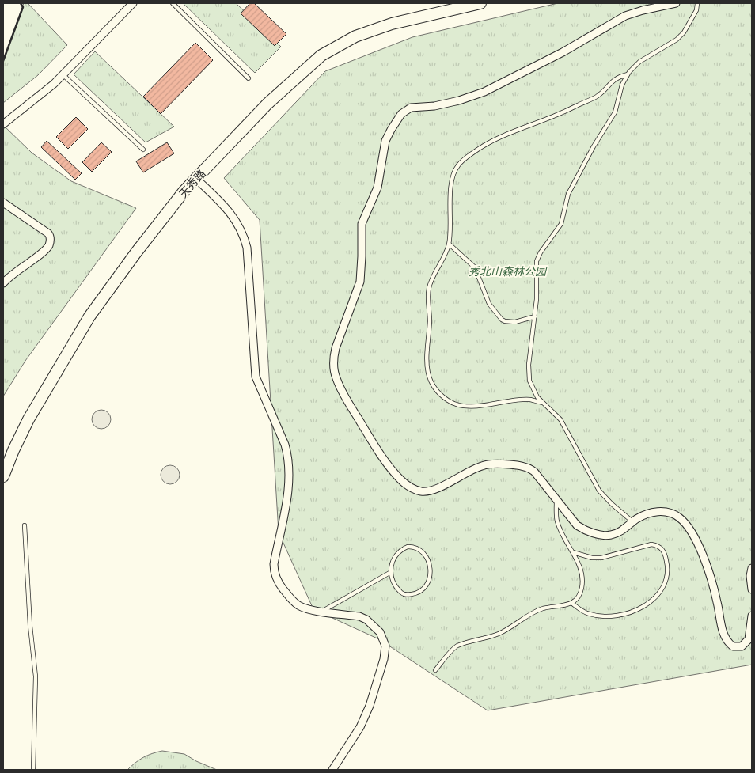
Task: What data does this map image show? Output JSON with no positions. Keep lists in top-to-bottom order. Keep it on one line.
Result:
{"streets":{"main road":["天秀路"]},"parks":["秀北山森林公园"]}
